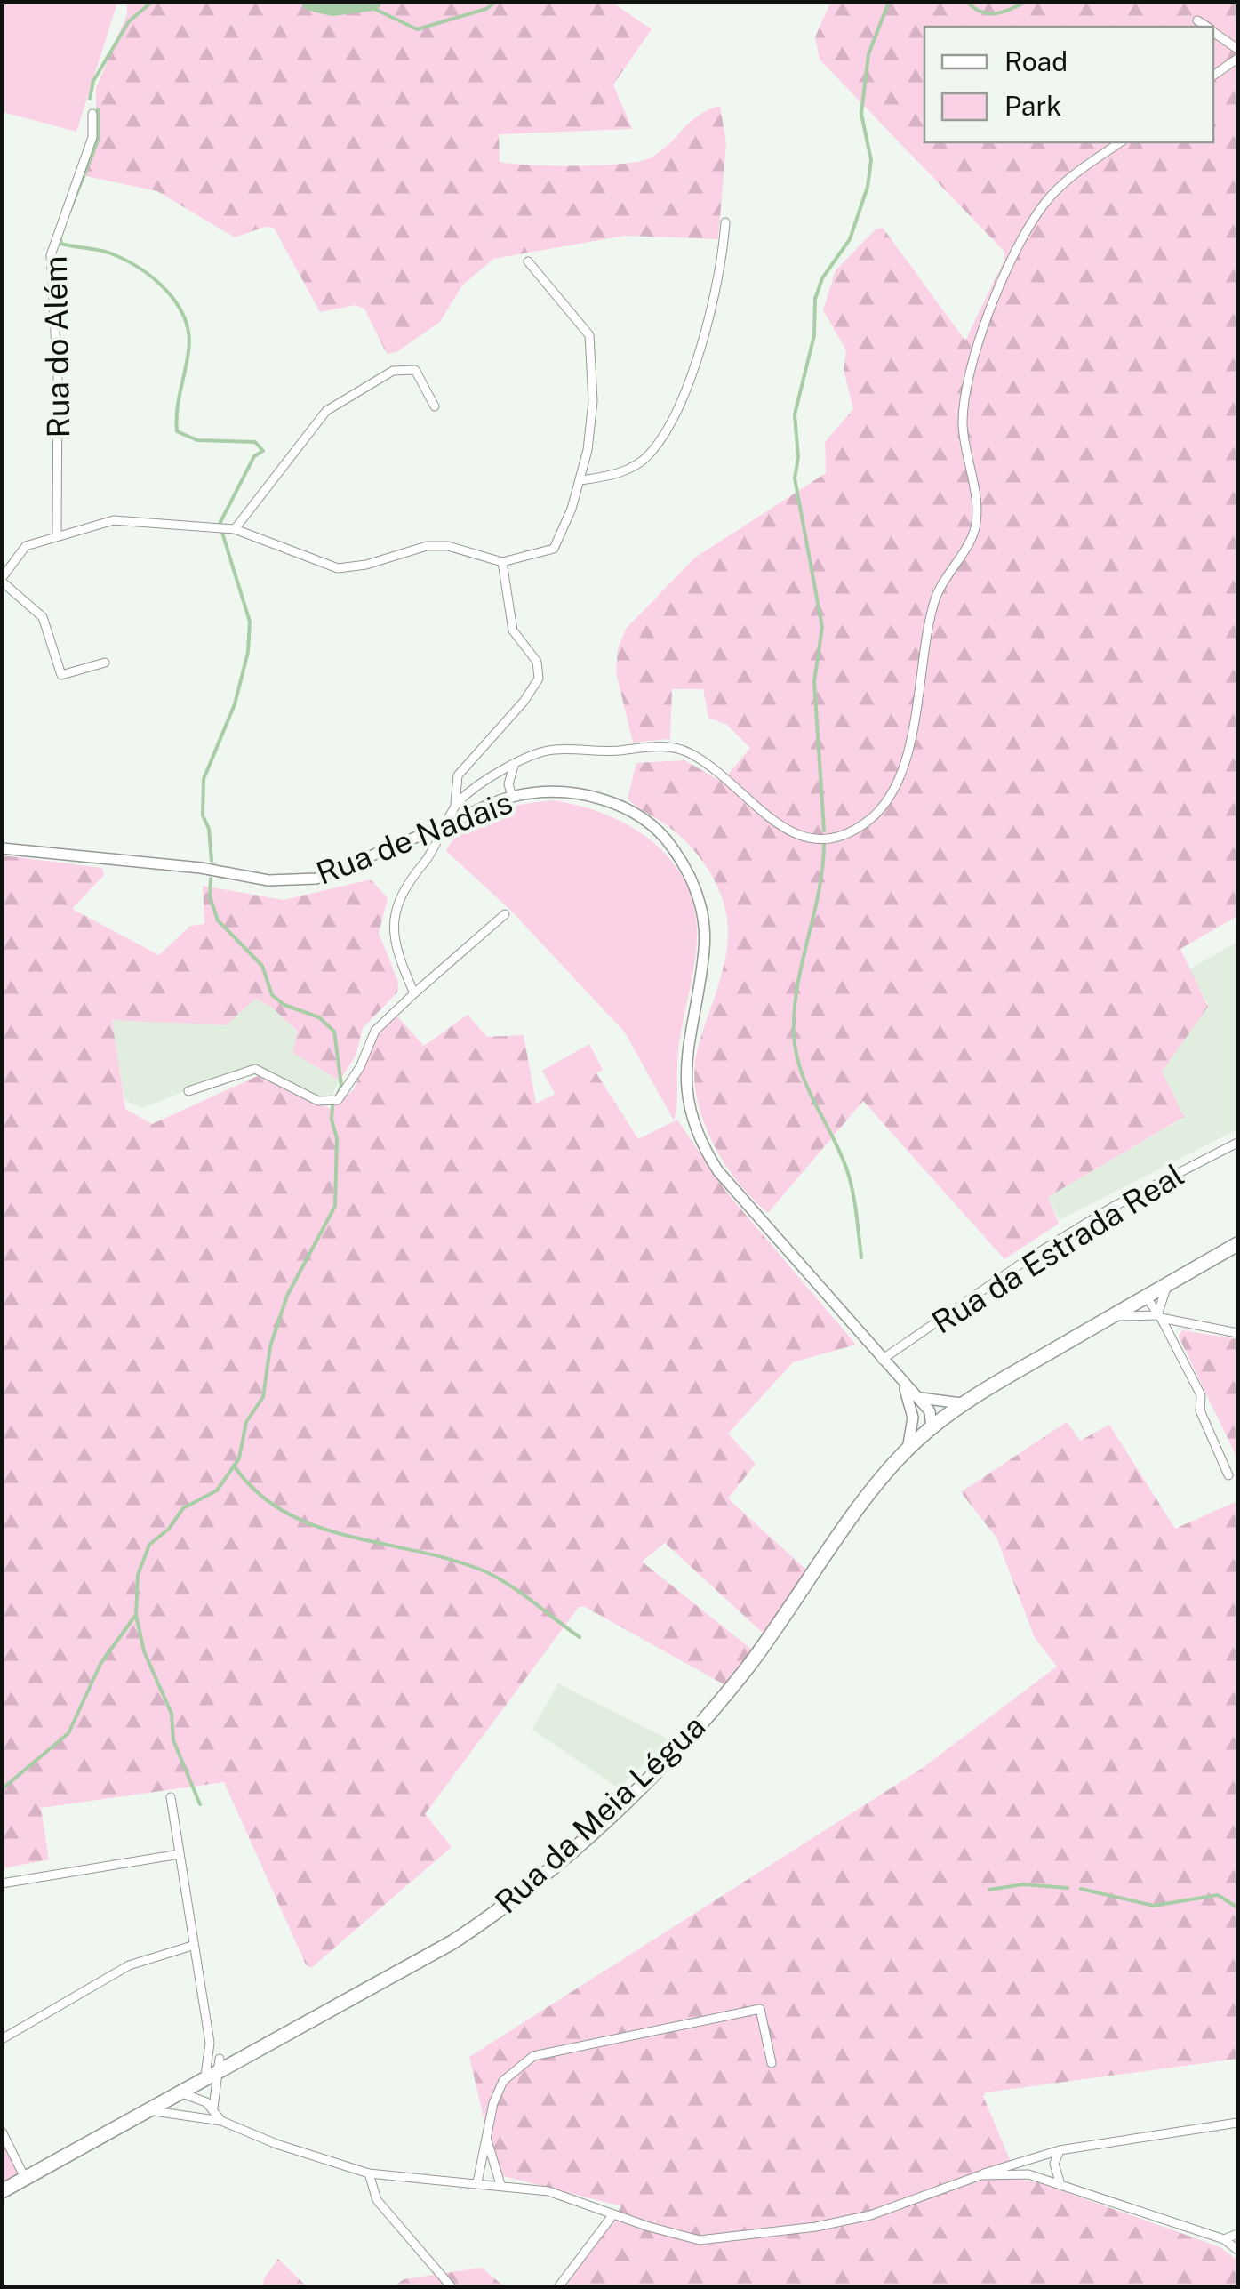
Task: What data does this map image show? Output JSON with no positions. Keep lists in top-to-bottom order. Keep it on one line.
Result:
{"streets":{"main road":["Rua da Meia Légua"],"street":["Rua do Além","Rua de Nadais","Rua da Estrada Real"]},"crossings":[["Rua de Nadais","Rua da Estrada Real"],["Rua de Nadais","Rua da Meia Légua"]],"legend":["Road","Park"]}
